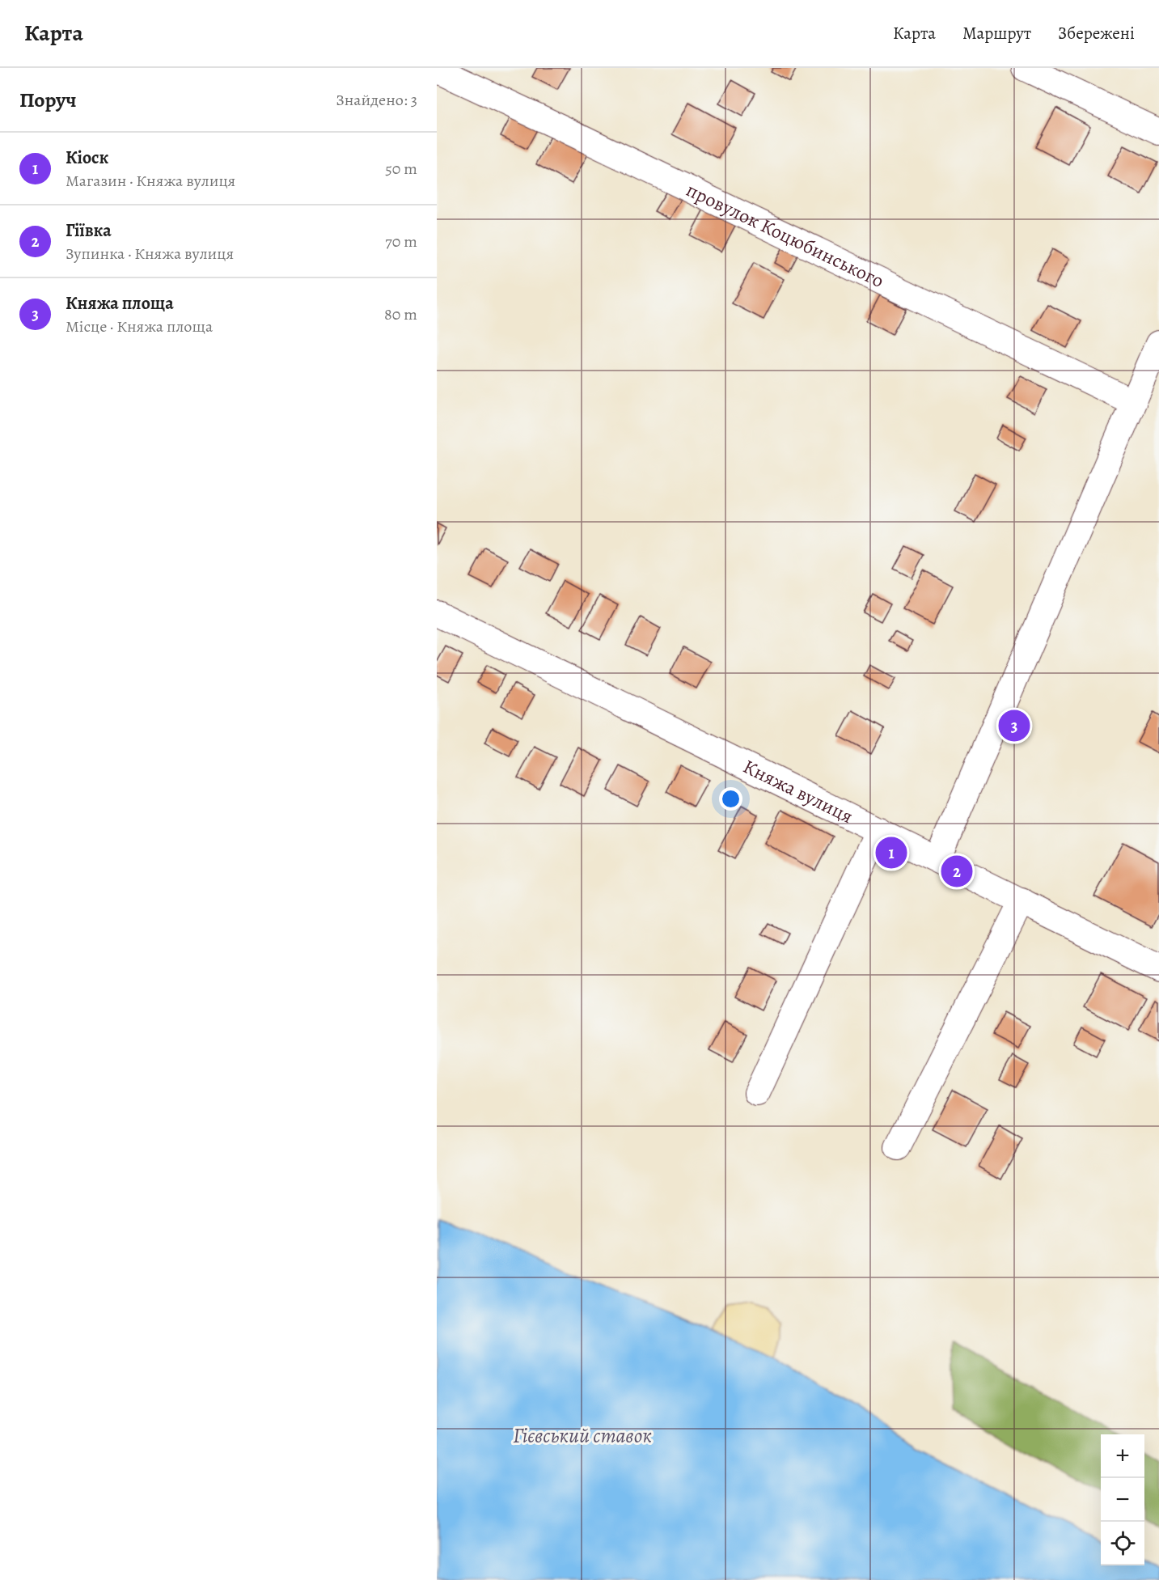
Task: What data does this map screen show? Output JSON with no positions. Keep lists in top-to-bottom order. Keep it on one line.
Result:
{"streets":{"street":["провулок Коцюбинського","Княжа вулиця"]},"water":["Гієвський ставок"],"page":{"header":"Карта","nav":["Карта","Маршрут","Збережені"],"heading":["Поруч","Знайдено: 3"],"list":[{"mark":"1","name":"Кіоск","note":"Магазин · Княжа вулиця","value":"50 m"},{"mark":"2","name":"Гіївка","note":"Зупинка · Княжа вулиця","value":"70 m"},{"mark":"3","name":"Княжа площа","note":"Місце · Княжа площа","value":"80 m"}],"pins":["3","1","2"],"map_buttons":["+","−"]}}
